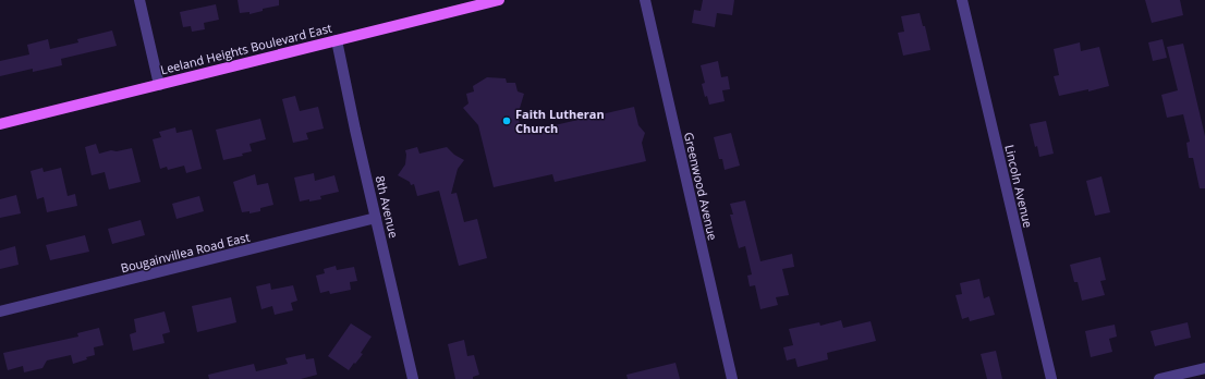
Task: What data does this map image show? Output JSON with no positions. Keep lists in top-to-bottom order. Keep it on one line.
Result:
{"streets":{"main road":["Leeland Heights Boulevard East"],"street":["Greenwood Avenue","Lincoln Avenue","8th Avenue","Bougainvillea Road East"]},"crossings":[["Leeland Heights Boulevard East","8th Avenue"],["8th Avenue","Bougainvillea Road East"]],"places":["Faith Lutheran Church"]}
